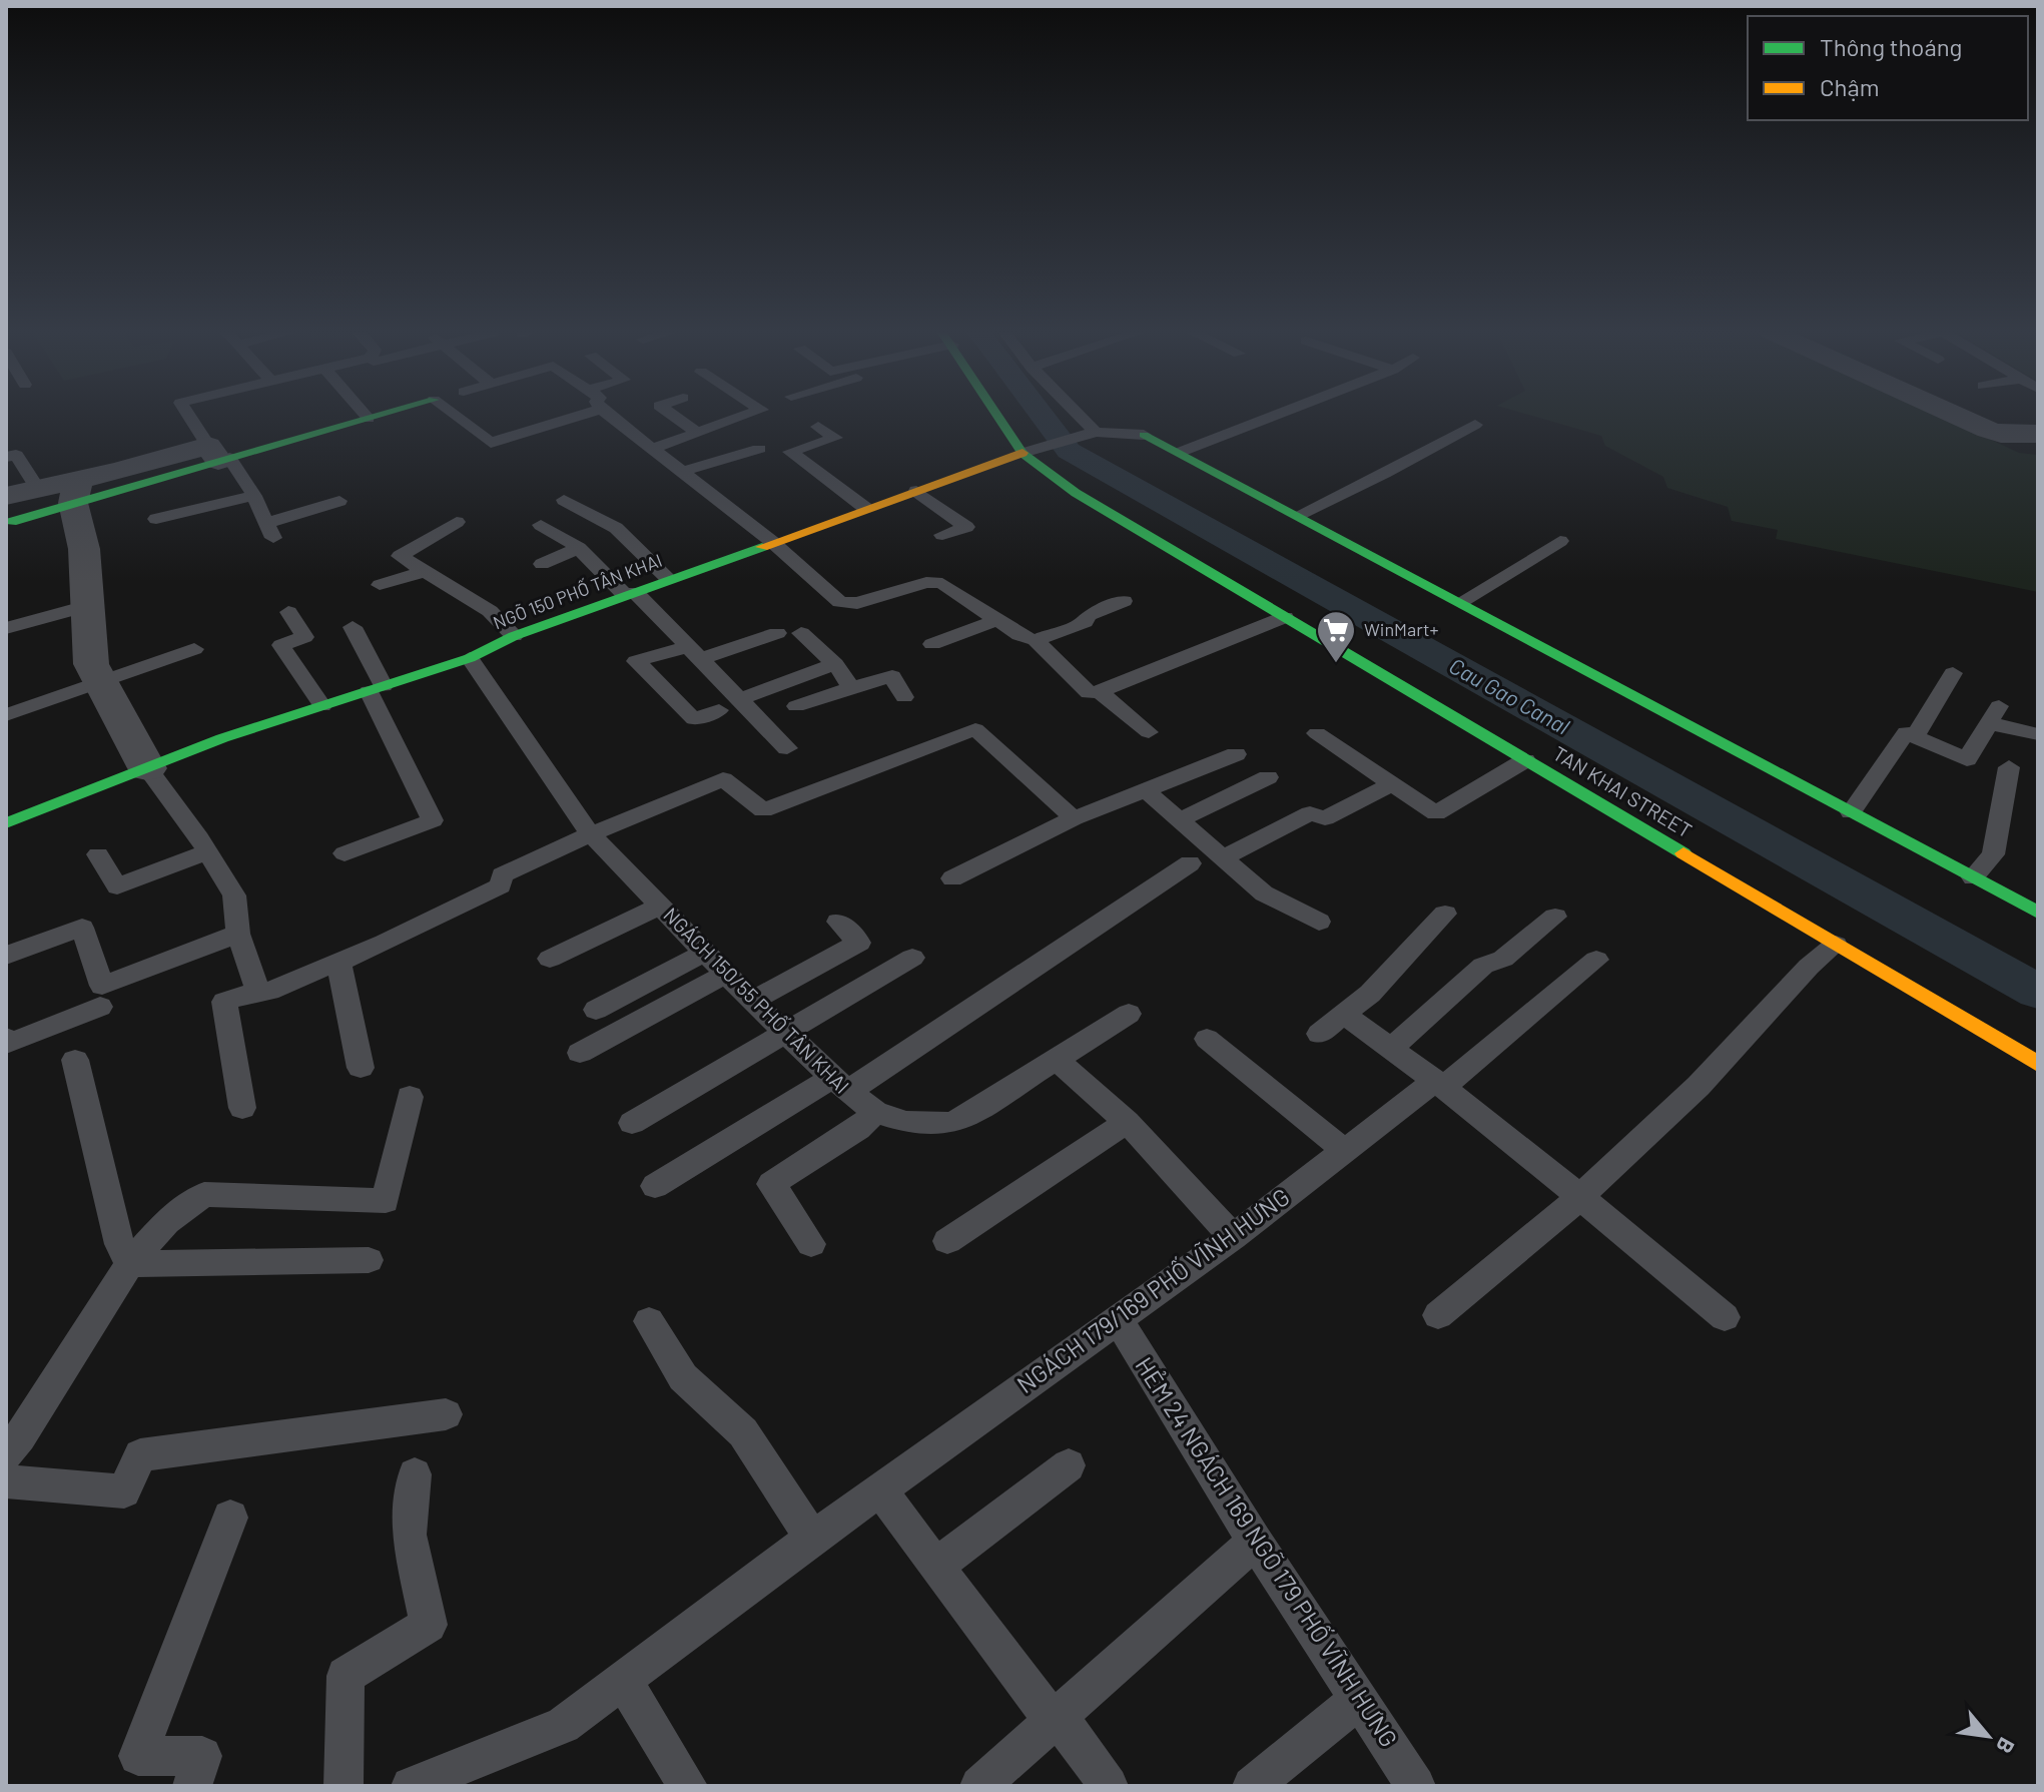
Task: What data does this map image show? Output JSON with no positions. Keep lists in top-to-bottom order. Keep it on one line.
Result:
{"streets":{"street":["NGÕ 150 PHỐ TÂN KHAI","TAN KHAI STREET"],"lane":["NGÁCH 150/55 PHỐ TÂN KHAI","NGÁCH 179/169 PHỐ VĨNH HƯNG","HẺM 24 NGÁCH 169 NGÕ 179 PHỐ VĨNH HƯNG"]},"crossings":[["NGÕ 150 PHỐ TÂN KHAI","TAN KHAI STREET"],["NGÕ 150 PHỐ TÂN KHAI","NGÁCH 150/55 PHỐ TÂN KHAI"],["NGÁCH 179/169 PHỐ VĨNH HƯNG","HẺM 24 NGÁCH 169 NGÕ 179 PHỐ VĨNH HƯNG"]],"water":["Cau Gao Canal"],"places":{"supermarket":["WinMart+"]},"legend":["Thông thoáng","Chậm"],"north":"bottom right"}
